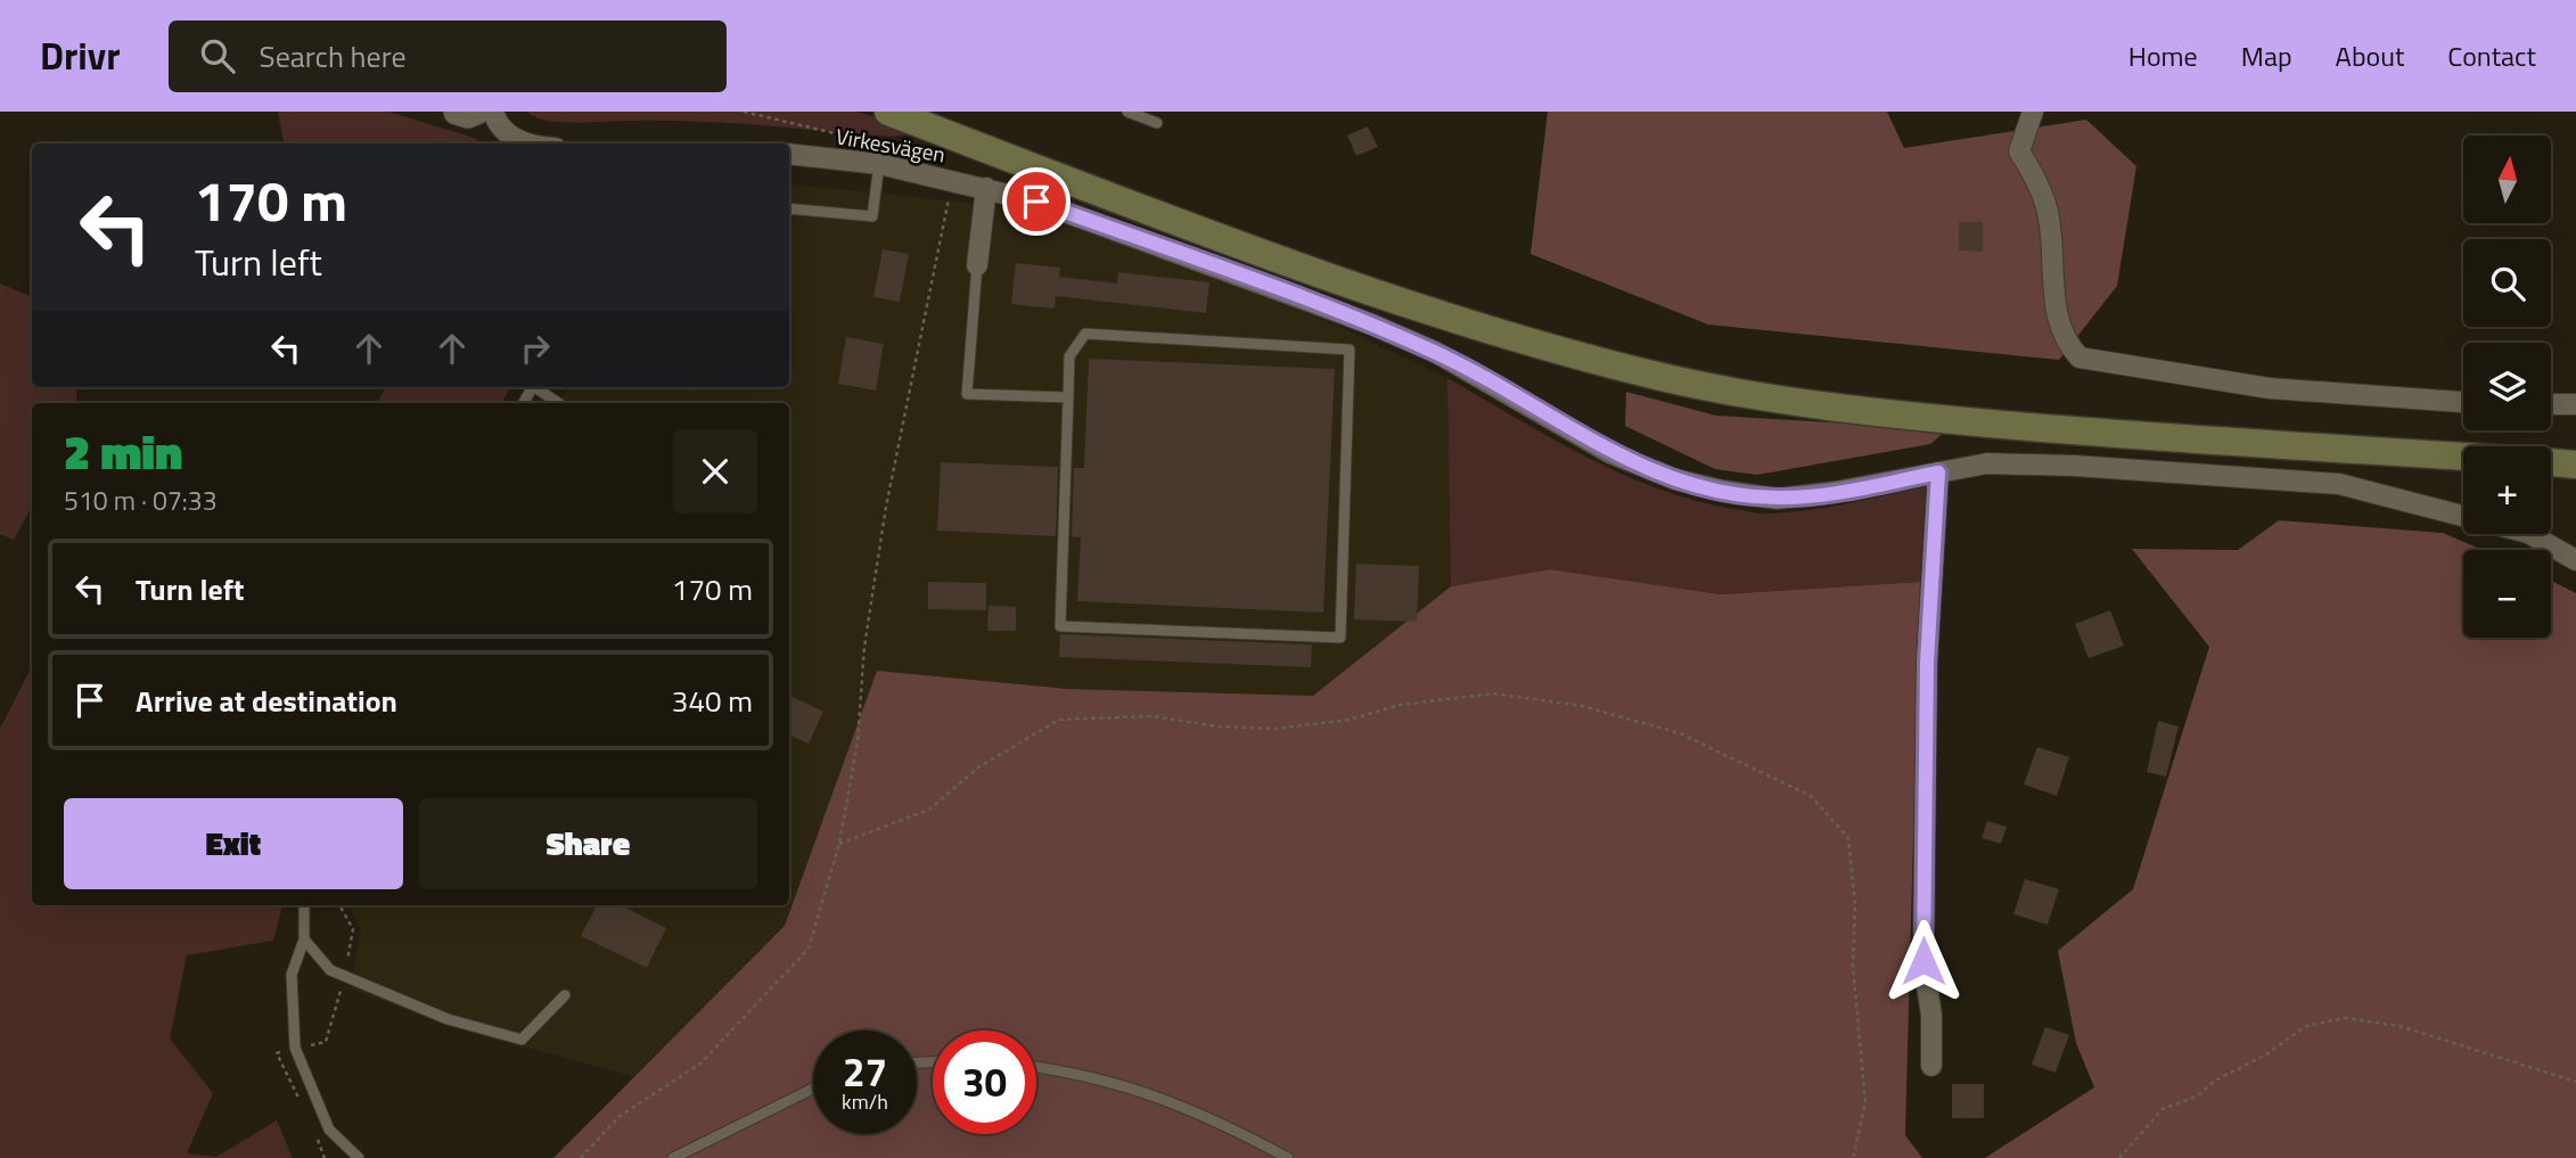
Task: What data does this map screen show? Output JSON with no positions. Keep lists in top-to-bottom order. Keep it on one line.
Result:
{"streets":{"street":["Virkesvägen"]},"north":"top","page":{"header":"Drivr","search":"Search here","nav":["Home","Map","About","Contact"],"map_buttons":["+","−"],"turn":["170 m","Turn left"],"heading":["2 min","510 m · 07:33"],"list":[{"name":"Turn left","value":"170 m"},{"name":"Arrive at destination","value":"340 m"}],"buttons":["Exit","Share"],"speed":"27 km/h","limit":"30"}}
